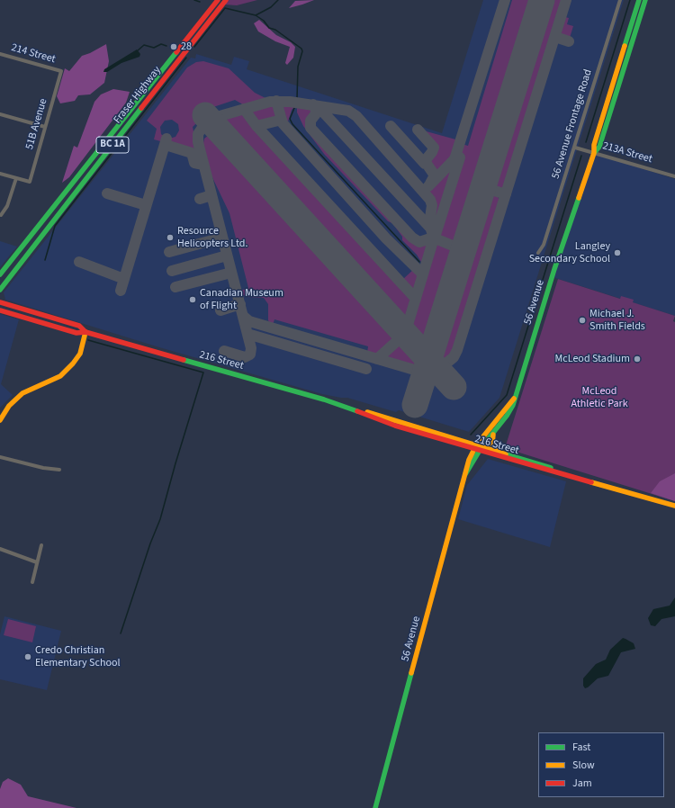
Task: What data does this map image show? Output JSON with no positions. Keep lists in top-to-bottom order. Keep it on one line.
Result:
{"streets":{"main road":["Fraser Highway","BC 1A","56 Avenue","216 Street"],"street":["214 Street","51B Avenue","56 Avenue Frontage Road","213A Street"]},"crossings":[["214 Street","51B Avenue"],["56 Avenue Frontage Road","213A Street"],["213A Street","56 Avenue"],["56 Avenue","216 Street"]],"parks":["McLeod Athletic Park"],"places":["28","Resource Helicopters Ltd.","Langley Secondary School","Canadian Museum of Flight","Michael J. Smith Fields","McLeod Stadium","Credo Christian Elementary School"],"legend":["Fast","Slow","Jam"]}
